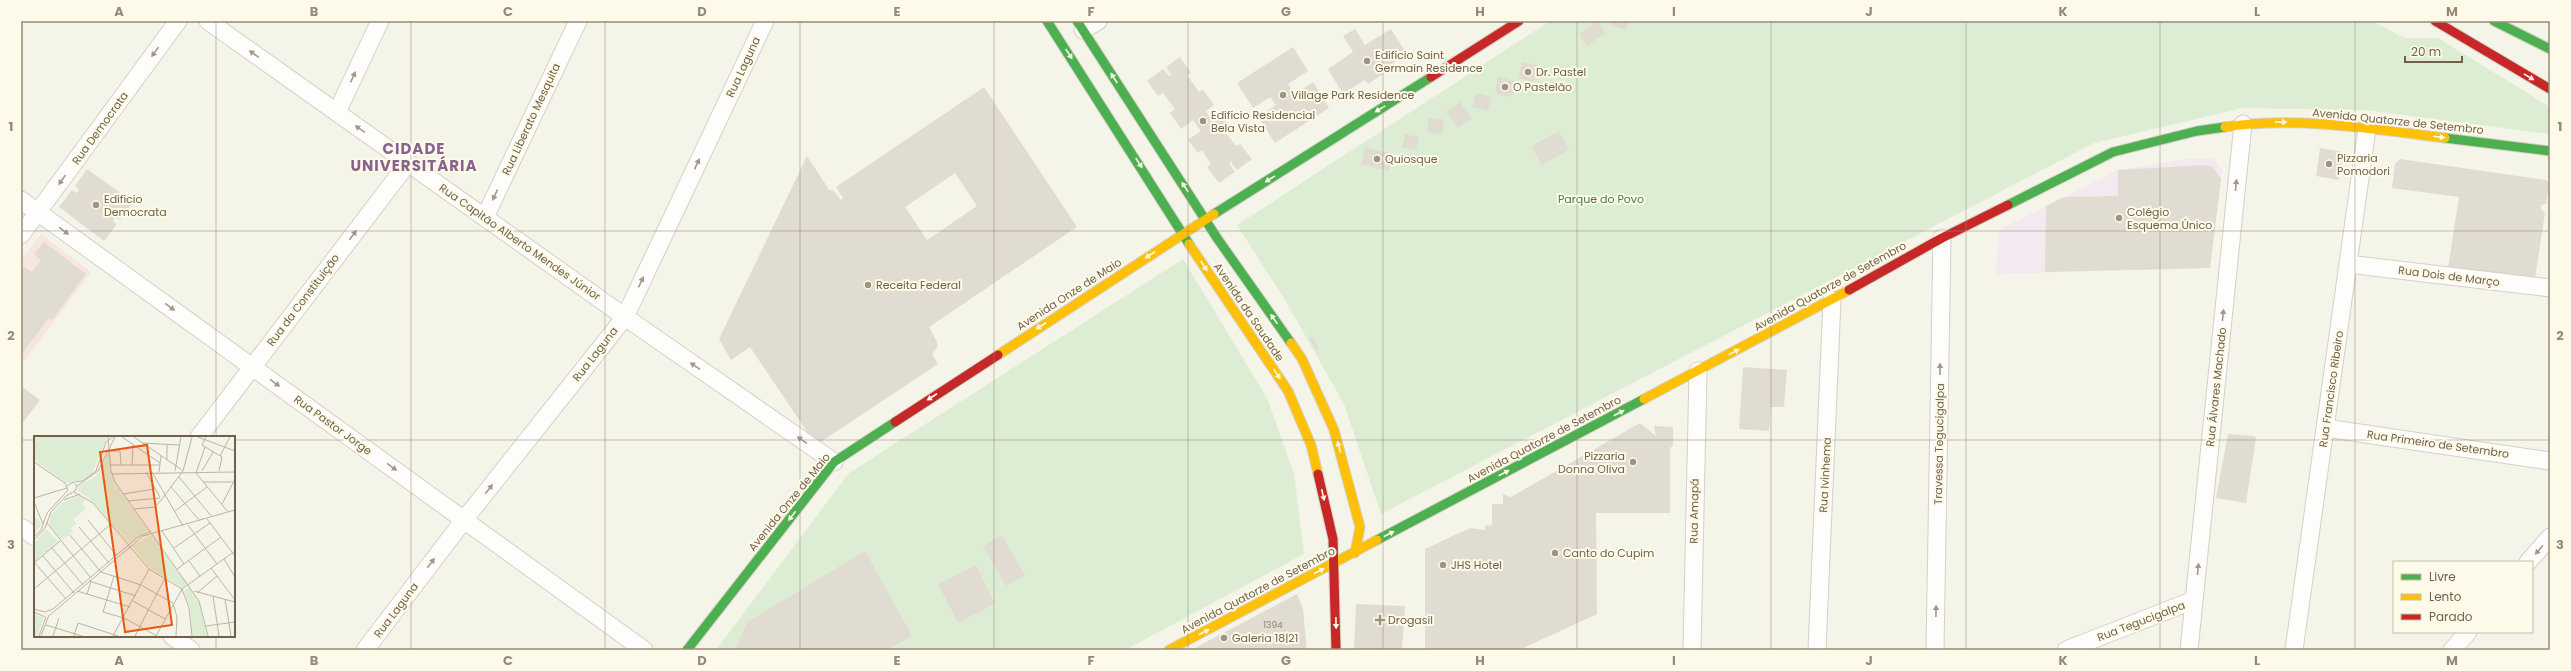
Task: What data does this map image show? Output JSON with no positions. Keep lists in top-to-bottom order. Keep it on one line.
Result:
{"streets":{"street":["Rua Laguna","Rua Liberato Mesquita","Avenida Quatorze de Setembro","Rua Democrata","Rua Capitão Alberto Mendes Júnior","Rua Dois de Março","Avenida Onze de Maio","Rua da Constituição","Avenida da Saudade","Rua Álvares Machado","Rua Francisco Ribeiro","Rua Pastor Jorge","Travessa Tegucigalpa","Rua Primeiro de Setembro","Rua Ivinhema","Rua Amapá","Rua Tegucigalpa"]},"crossings":[["Rua Laguna","Rua Capitão Alberto Mendes Júnior"],["Rua Laguna","Rua Pastor Jorge"],["Rua Liberato Mesquita","Rua Capitão Alberto Mendes Júnior"],["Avenida Quatorze de Setembro","Avenida da Saudade"],["Avenida Quatorze de Setembro","Rua Álvares Machado"],["Avenida Quatorze de Setembro","Rua Francisco Ribeiro"],["Avenida Quatorze de Setembro","Travessa Tegucigalpa"],["Avenida Quatorze de Setembro","Rua Ivinhema"],["Avenida Quatorze de Setembro","Rua Amapá"],["Rua Democrata","Rua Pastor Jorge"],["Rua Capitão Alberto Mendes Júnior","Avenida Onze de Maio"],["Rua Capitão Alberto Mendes Júnior","Rua da Constituição"],["Rua Dois de Março","Rua Francisco Ribeiro"],["Avenida Onze de Maio","Avenida da Saudade"],["Rua da Constituição","Rua Pastor Jorge"],["Rua Álvares Machado","Rua Tegucigalpa"],["Rua Francisco Ribeiro","Rua Primeiro de Setembro"]],"one_way":["Rua Laguna","Rua Liberato Mesquita","Avenida Quatorze de Setembro","Rua Democrata","Rua Capitão Alberto Mendes Júnior","Avenida Onze de Maio","Rua da Constituição","Rua Álvares Machado","Rua Pastor Jorge","Travessa Tegucigalpa"],"districts":["CIDADE UNIVERSITÁRIA"],"parks":["Parque do Povo"],"places":{"other":["Edifício Saint Germain Residence","Dr. Pastel","O Pastelão","Village Park Residence","Edifício Residencial Bela Vista","Quiosque","Pizzaria Pomodori","Edifício Democrata","Colégio Esquema Único","Receita Federal","Pizzaria Donna Oliva","Canto do Cupim","JHS Hotel","Galeria 18|21"],"health":["Drogasil"]},"house_numbers":["1394"],"legend":["Livre","Lento","Parado"],"scale_bar":"20 m","grid":{"columns":["A","B","C","D","E","F","G","H","I","J","K","L","M"],"rows":["1","2","3"]}}
